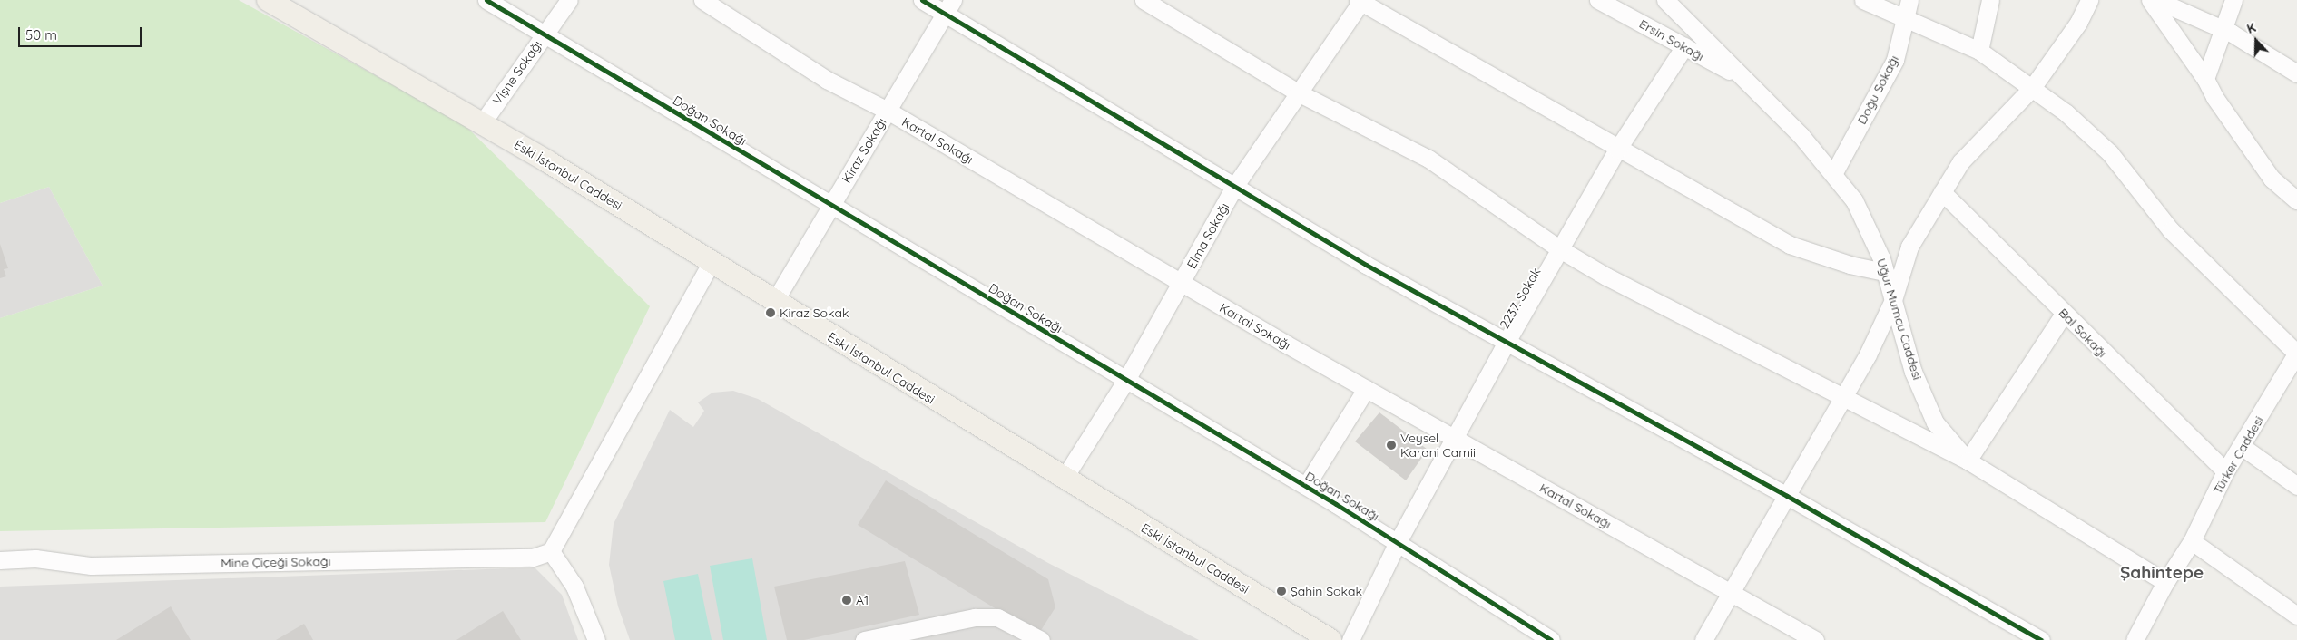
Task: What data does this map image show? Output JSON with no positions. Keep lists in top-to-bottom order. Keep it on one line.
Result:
{"streets":{"main road":["Eski İstanbul Caddesi"],"street":["Ersin Sokağı","Vişne Sokağı","Doğu Sokağı","Doğan Sokağı","Kartal Sokağı","Kiraz Sokağı","Elma Sokağı","2237. Sokak","Uğur Mumcu Caddesi","Bal Sokağı","Türker Caddesi","Mine Çiçeği Sokağı"]},"crossings":[["Ersin Sokağı","2237. Sokak"],["Ersin Sokağı","Uğur Mumcu Caddesi"],["Vişne Sokağı","Doğan Sokağı"],["Vişne Sokağı","Eski İstanbul Caddesi"],["Doğu Sokağı","Uğur Mumcu Caddesi"],["Doğan Sokağı","Kiraz Sokağı"],["Doğan Sokağı","Elma Sokağı"],["Doğan Sokağı","2237. Sokak"],["Kartal Sokağı","Kiraz Sokağı"],["Kartal Sokağı","Elma Sokağı"],["Kartal Sokağı","2237. Sokak"],["Kiraz Sokağı","Eski İstanbul Caddesi"],["Eski İstanbul Caddesi","Elma Sokağı"],["Uğur Mumcu Caddesi","Türker Caddesi"],["Bal Sokağı","Türker Caddesi"]],"districts":["Şahintepe"],"places":["Kiraz Sokak","Veysel Karani Camii","Şahin Sokak","A1"],"scale_bar":"50 m","north":"top"}
